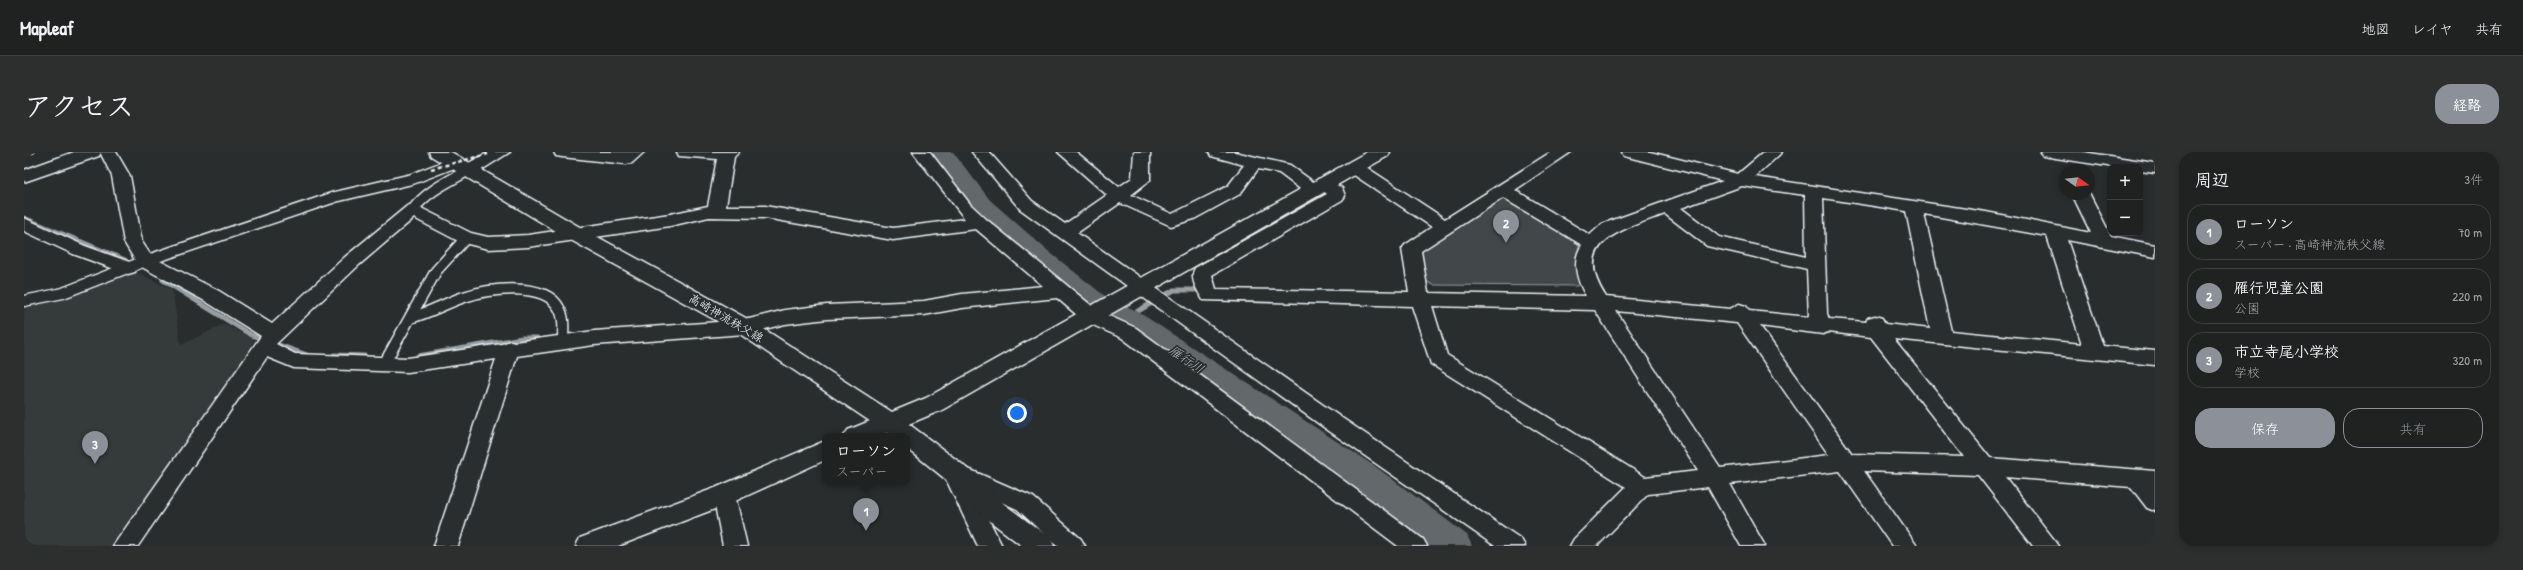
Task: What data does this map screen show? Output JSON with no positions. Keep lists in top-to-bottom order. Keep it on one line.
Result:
{"streets":{"main road":["高崎神流秩父線"]},"water":["雁行川"],"north":"right","page":{"header":"Mapleaf","nav":["地図","レイヤ","共有"],"title":"アクセス","buttons":["経路",["保存","共有"]],"heading":["周辺","3件"],"map_buttons":["+","−"],"list":[{"mark":"1","name":"ローソン","note":"スーパー · 高崎神流秩父線","value":"70 m"},{"mark":"2","name":"雁行児童公園","note":"公園","value":"220 m"},{"mark":"3","name":"市立寺尾小学校","note":"学校","value":"320 m"}],"pins":["2","3","1"],"popup":["ローソン","スーパー"]}}
